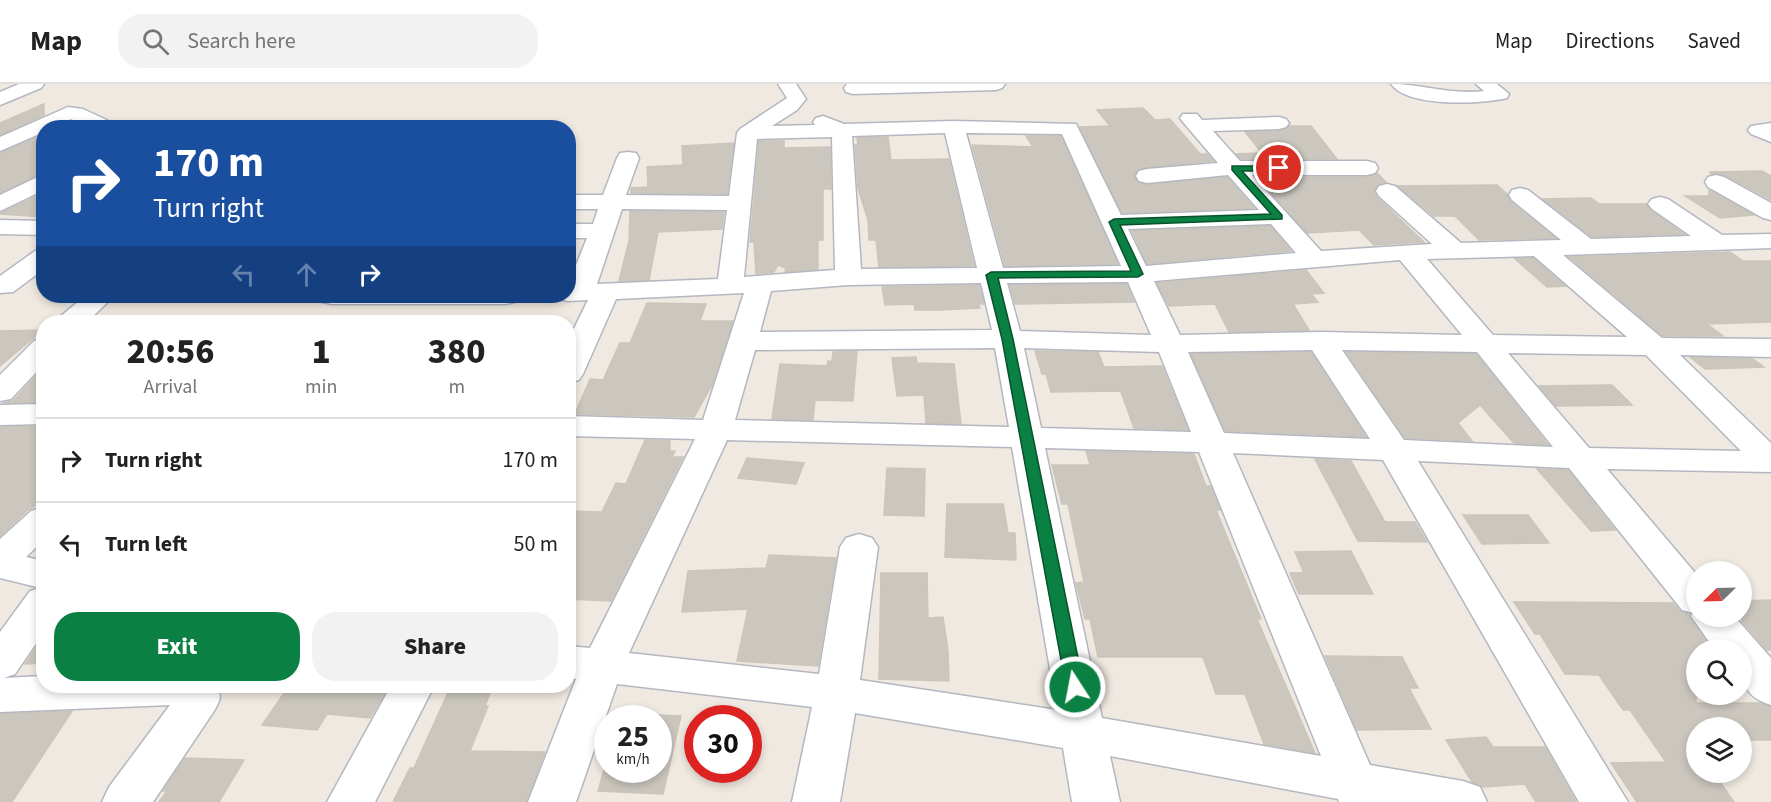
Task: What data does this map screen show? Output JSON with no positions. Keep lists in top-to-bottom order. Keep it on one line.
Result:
{"north":"bottom left","page":{"header":"Map","search":"Search here","nav":["Map","Directions","Saved"],"turn":["170 m","Turn right"],"eta":["20:56","Arrival","1","min","380","m"],"list":[{"name":"Turn right","value":"170 m"},{"name":"Turn left","value":"50 m"}],"buttons":["Exit","Share"],"speed":"25 km/h","limit":"30"}}
